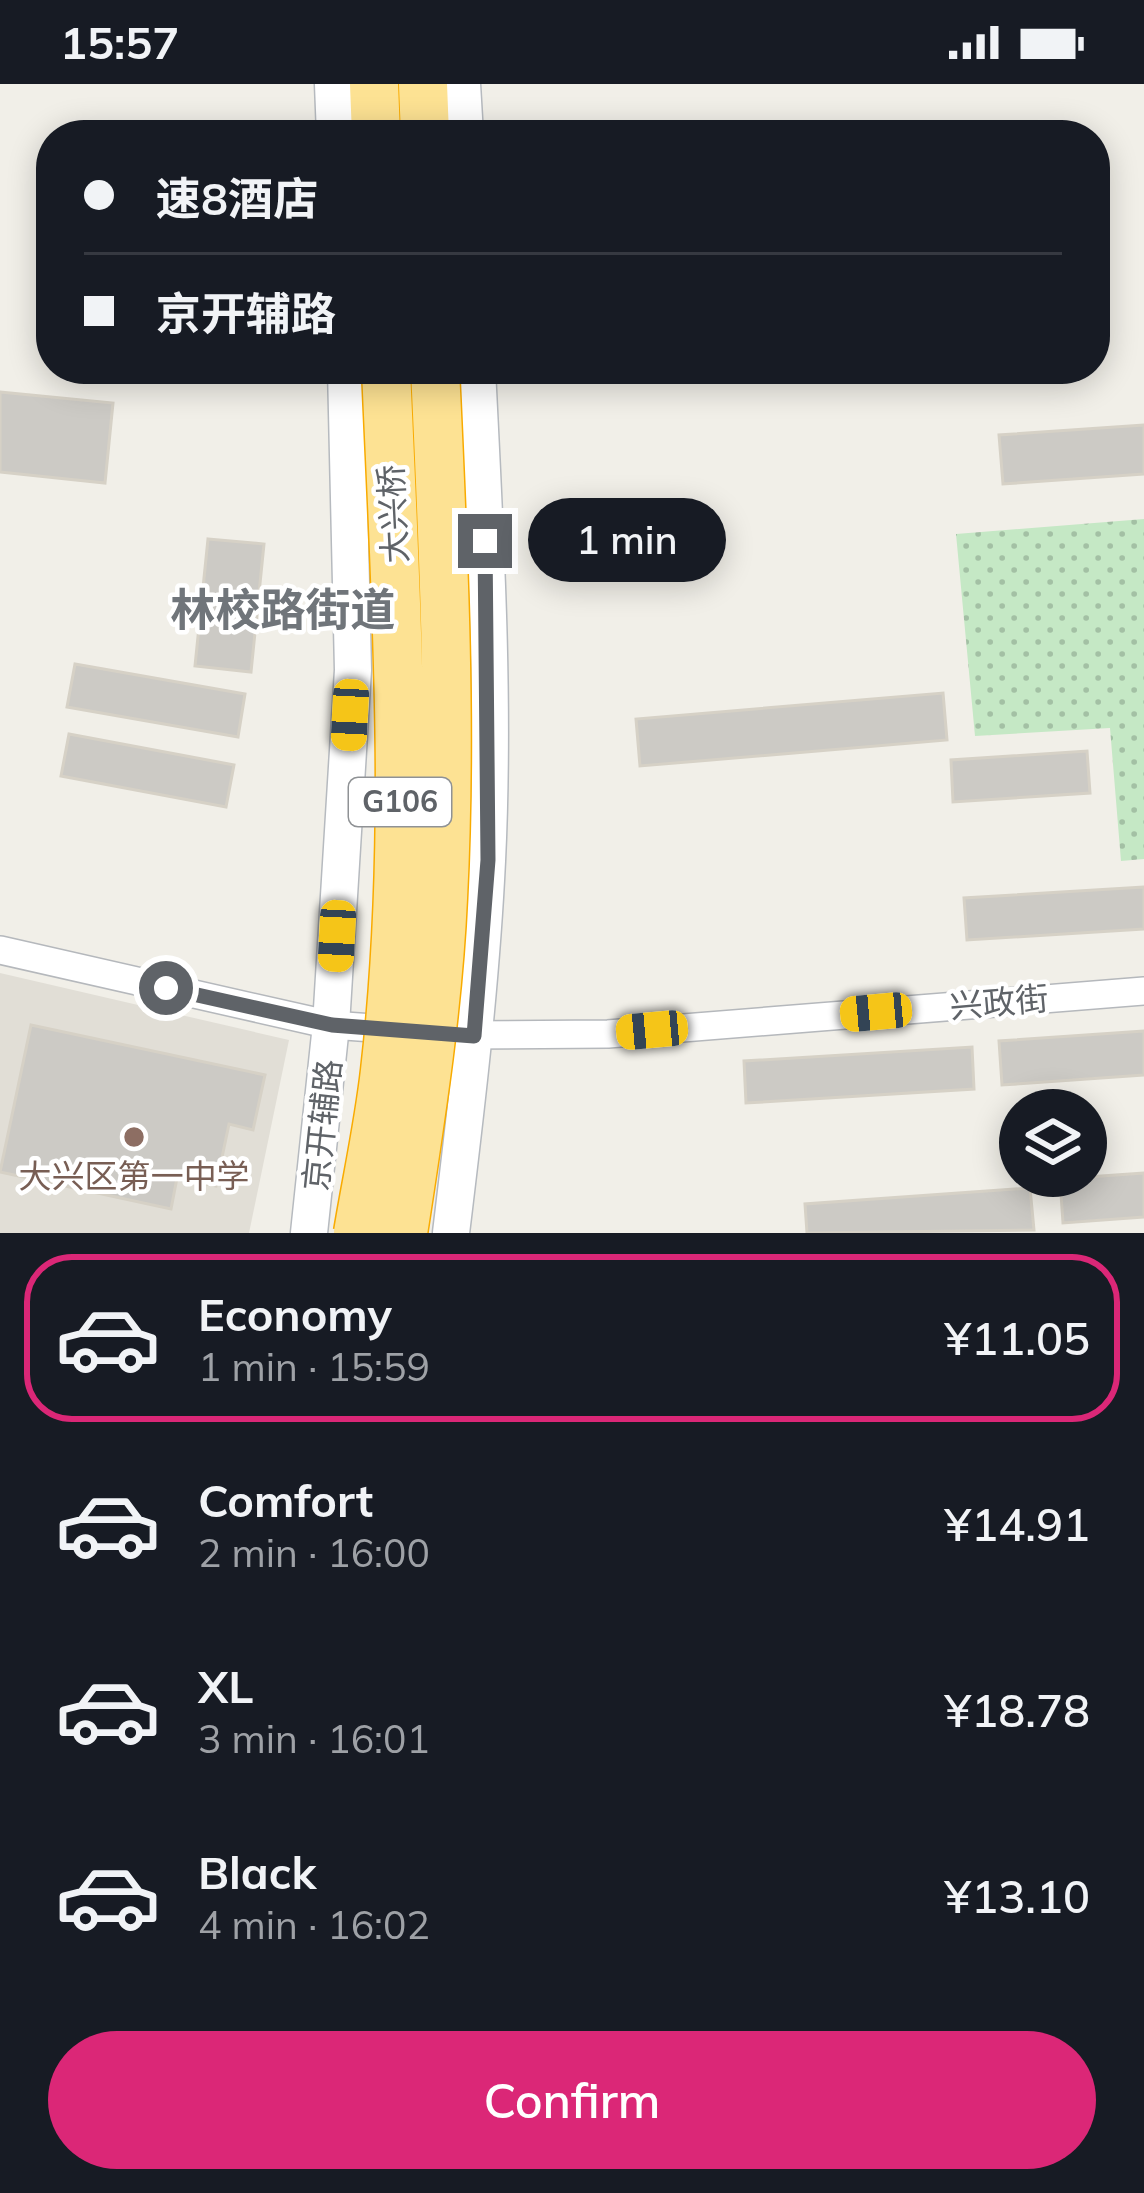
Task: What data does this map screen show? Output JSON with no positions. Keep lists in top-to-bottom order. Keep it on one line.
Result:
{"streets":{"highway":["大兴桥","G106"],"main road":["京开辅路"],"street":["兴政街"]},"crossings":[["兴政街","京开辅路"]],"districts":["林校路街道"],"places":["大兴区第一中学"],"page":{"status":"15:57","banner":["速8酒店","京开辅路"],"bubble":"1 min","list":[{"name":"Economy","note":"1 min · 15:59","value":"¥11.05"},{"name":"Comfort","note":"2 min · 16:00","value":"¥14.91"},{"name":"XL","note":"3 min · 16:01","value":"¥18.78"},{"name":"Black","note":"4 min · 16:02","value":"¥13.10"}],"buttons":"Confirm"}}
